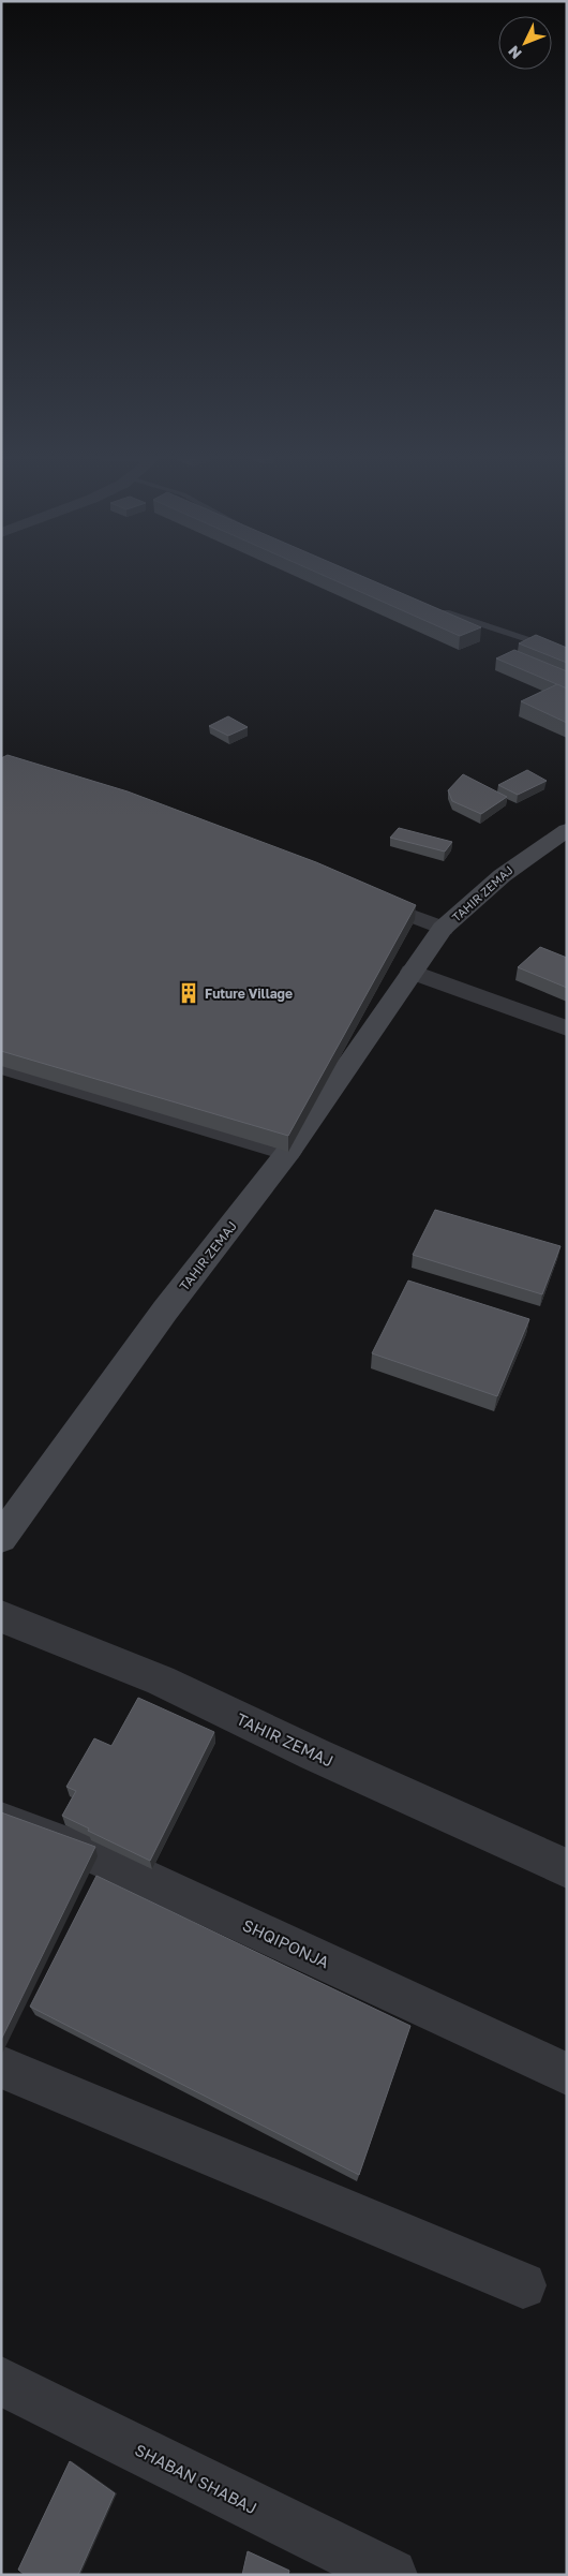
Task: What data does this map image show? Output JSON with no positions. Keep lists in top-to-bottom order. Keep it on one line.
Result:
{"streets":{"main road":["TAHIR ZEMAJ"],"street":["SHQIPONJA","SHABAN SHABAJ"]},"places":{"building":["Future Village"]},"north":"bottom left"}
